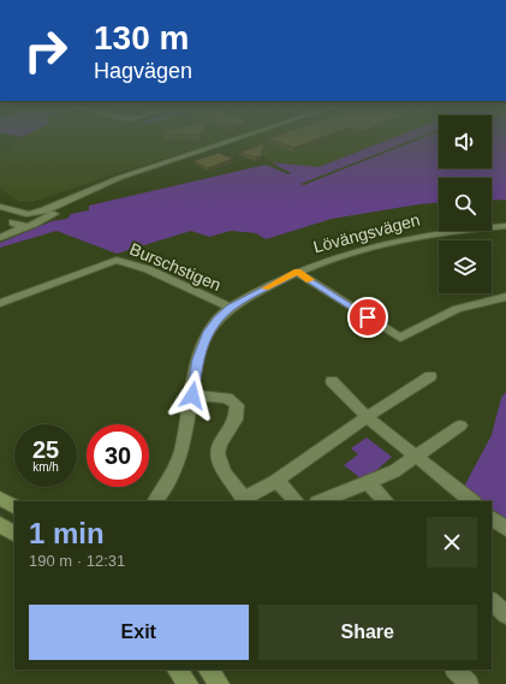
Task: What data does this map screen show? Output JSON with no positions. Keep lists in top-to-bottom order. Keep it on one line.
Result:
{"streets":{"street":["Lövängsvägen","Burschstigen"]},"crossings":[["Lövängsvägen","Burschstigen"]],"page":{"turn":["130 m","Hagvägen"],"speed":"25 km/h","limit":"30","heading":["1 min","190 m · 12:31"],"buttons":["Exit","Share"]}}
